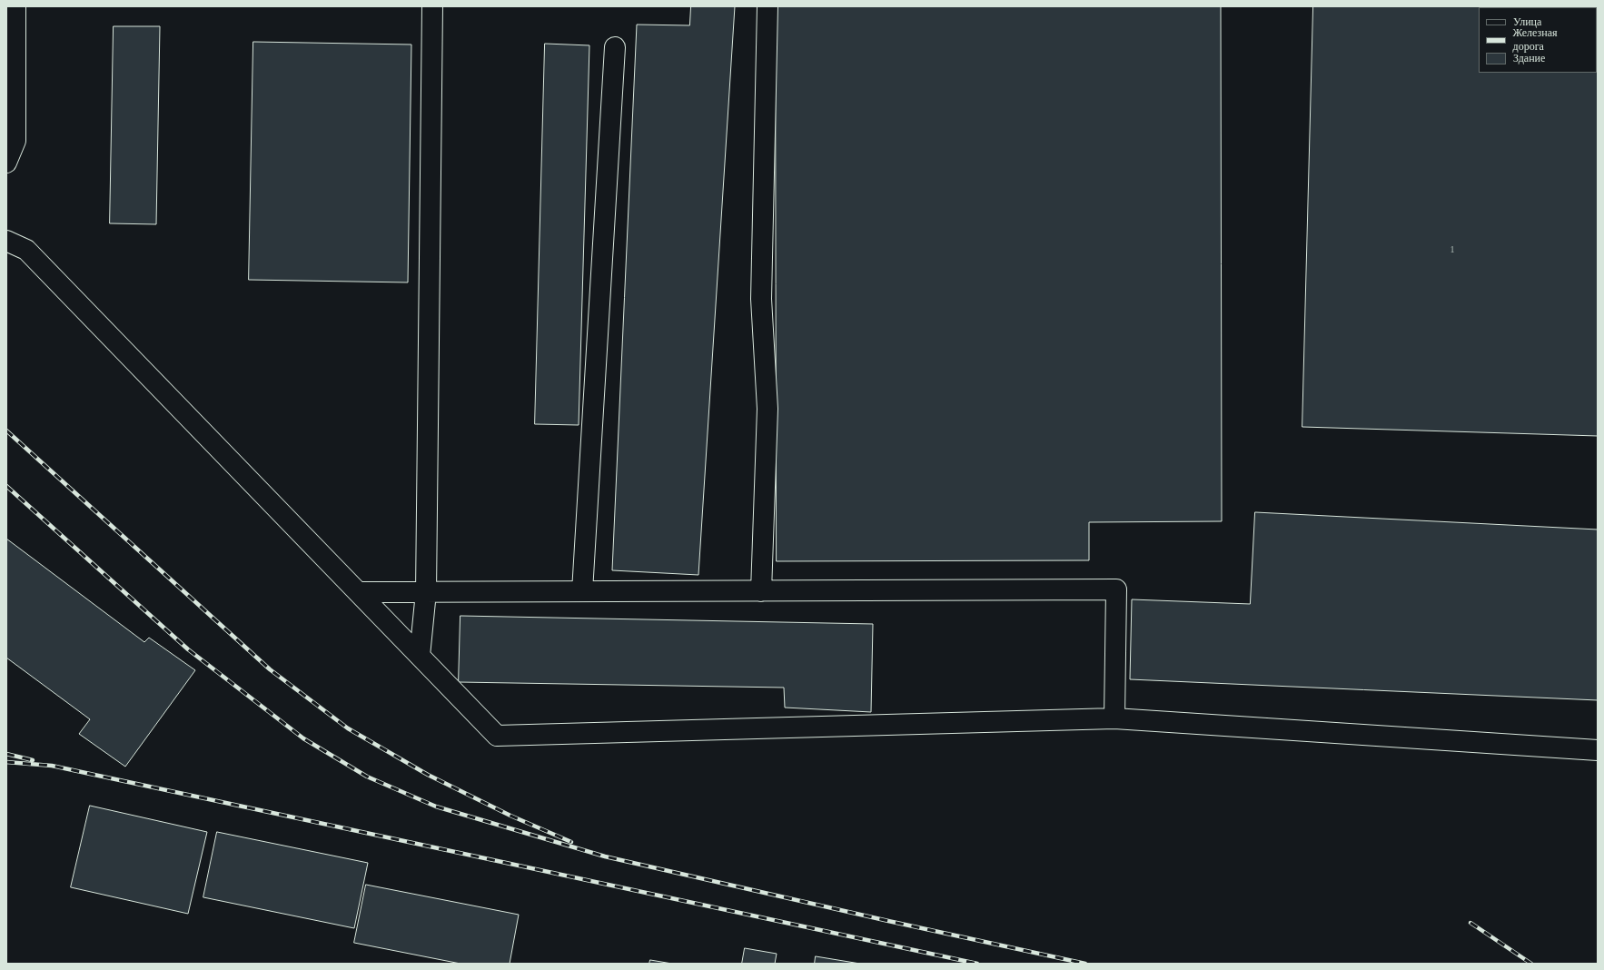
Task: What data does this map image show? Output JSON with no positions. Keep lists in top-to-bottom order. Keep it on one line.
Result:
{"house_numbers":["1"],"legend":["Улица","Железная дорога","Здание"]}
